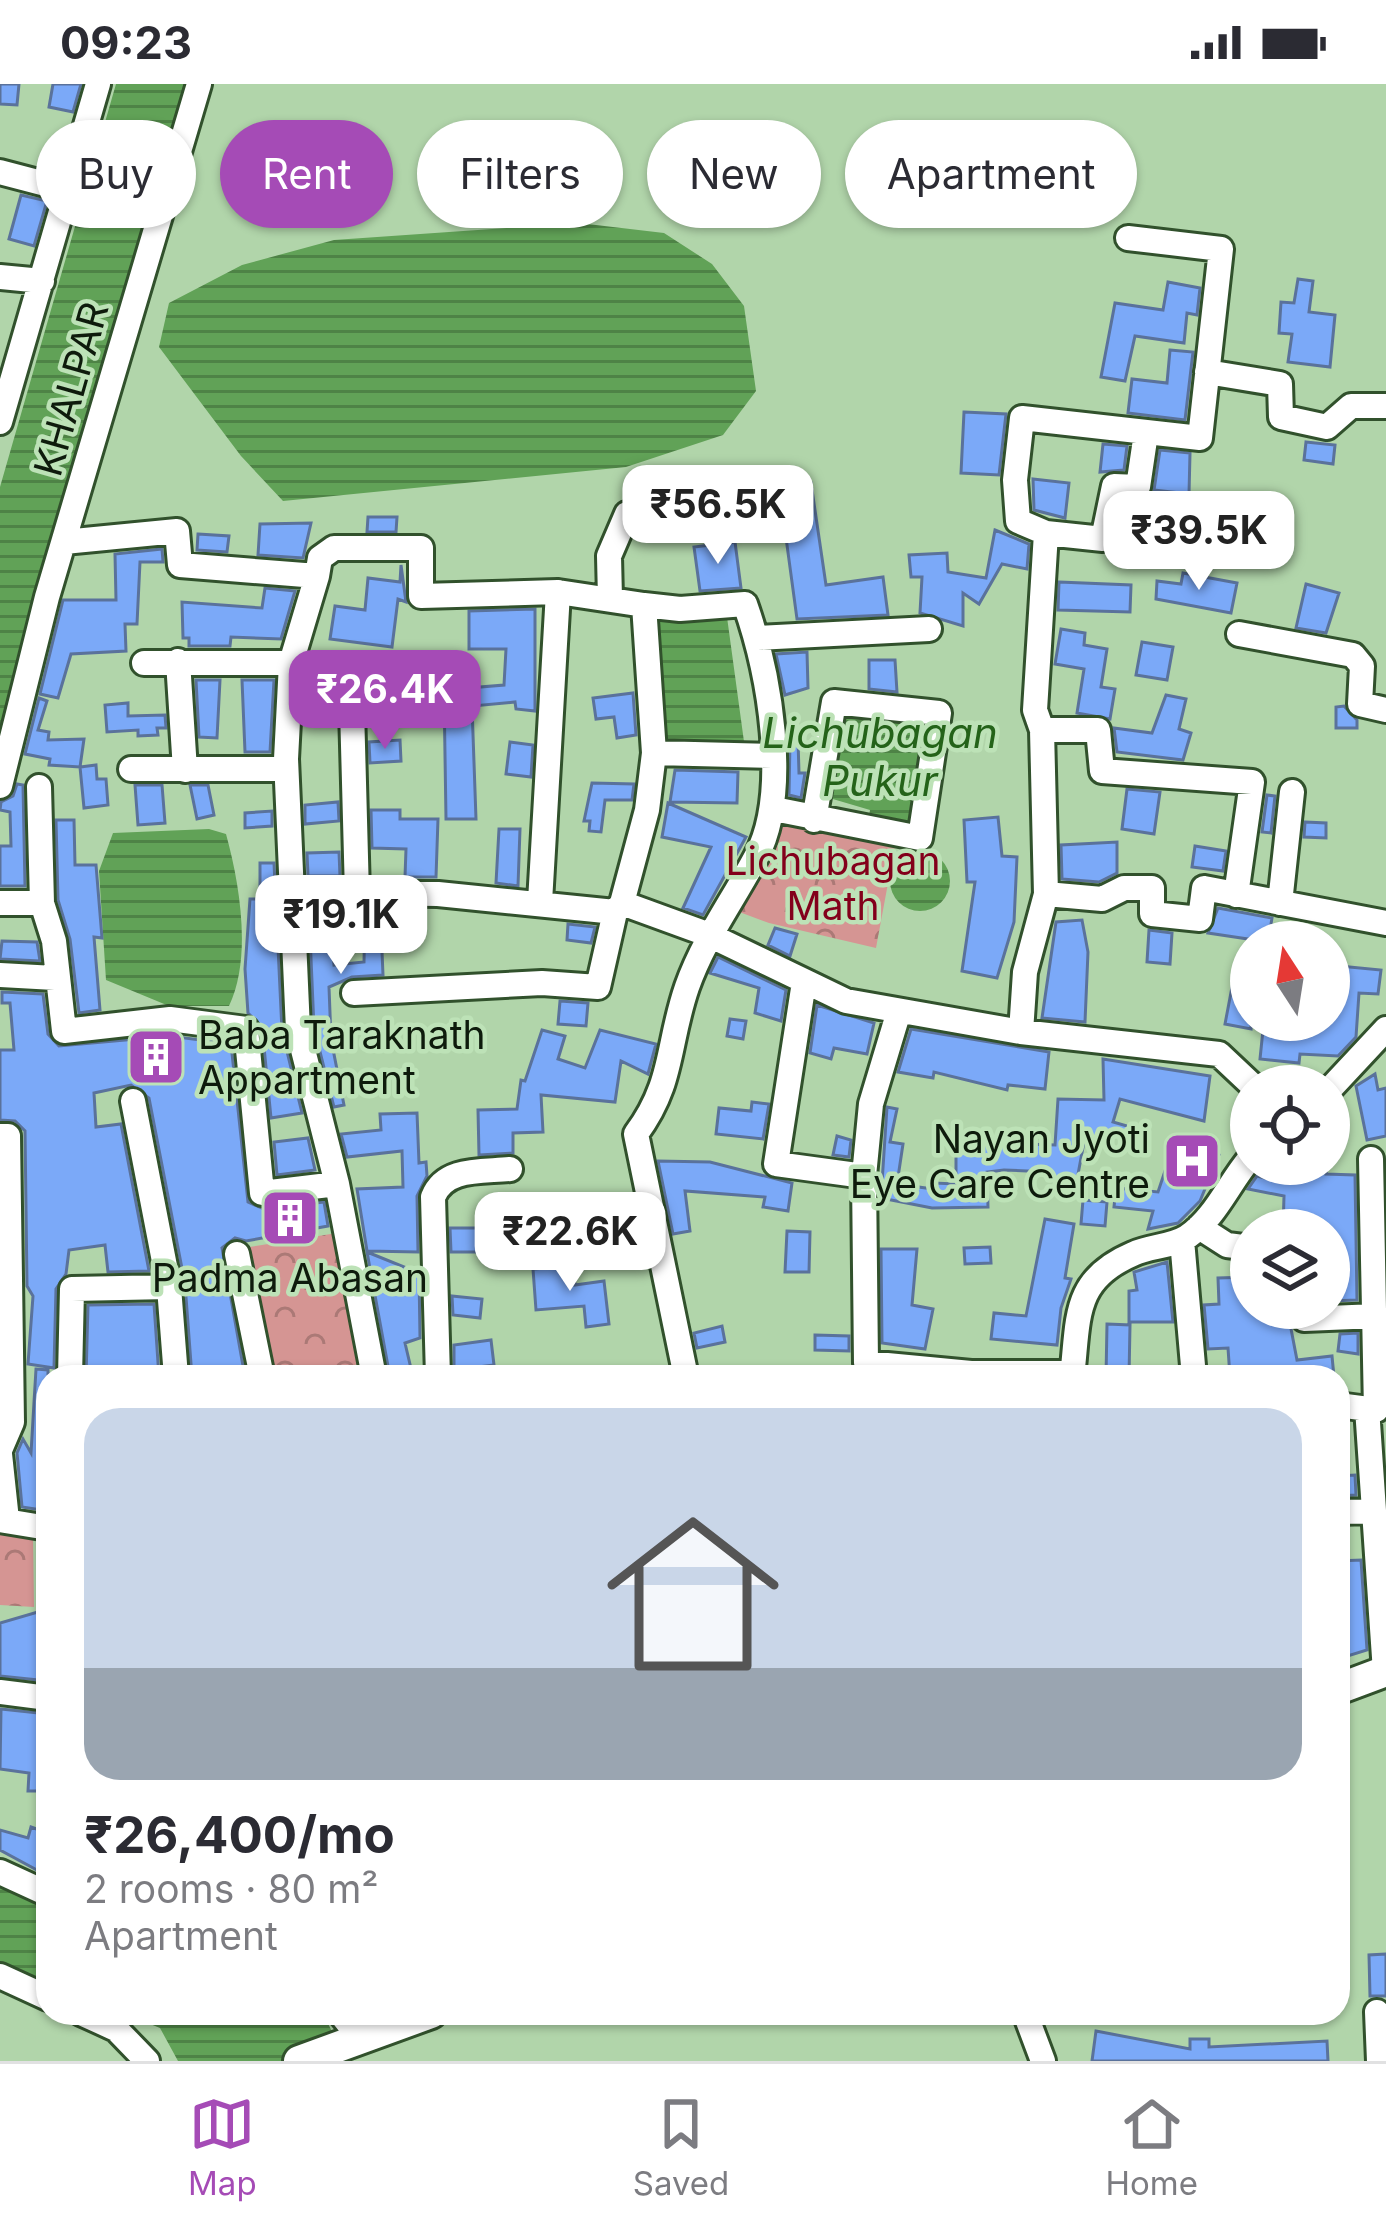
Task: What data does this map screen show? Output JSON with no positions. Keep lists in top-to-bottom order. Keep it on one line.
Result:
{"streets":{"street":["KHALPAR"]},"water":["Lichubagan Pukur"],"parks":["Lichubagan Math"],"places":{"building":["Baba Taraknath Appartment","Padma Abasan"],"hospital":["Nayan Jyoti Eye Care Centre"]},"north":"top","page":{"status":"09:23","chip":["Buy","Rent","Filters","New","Apartment"],"price":["₹56.5K","₹39.5K","₹26.4K","₹19.1K","₹22.6K"],"list":[{"name":"₹26,400/mo","note":"2 rooms · 80 m² · Apartment"}],"tabs":["Map","Saved","Home"]}}
